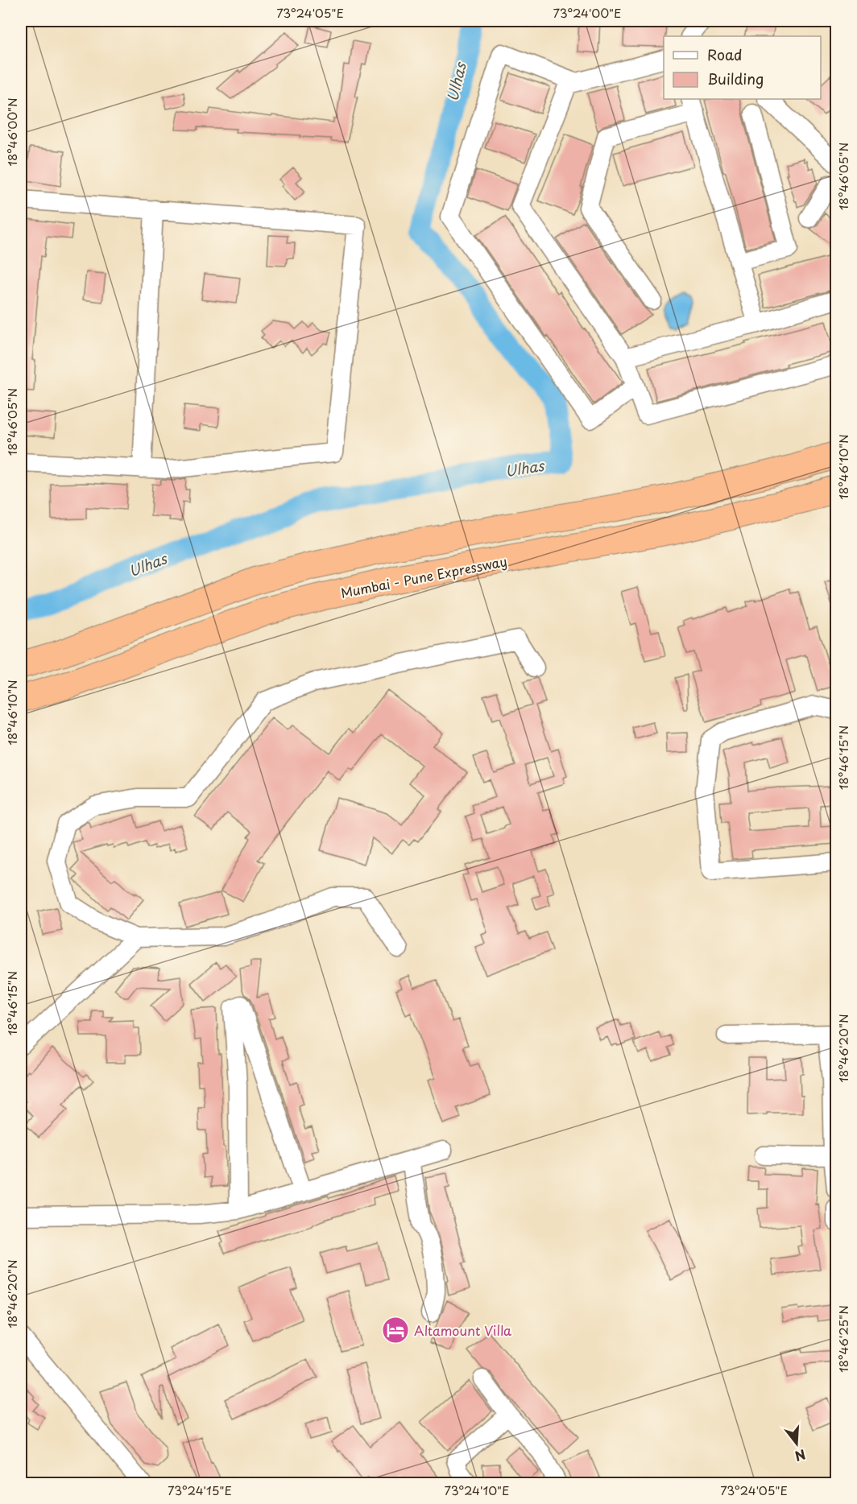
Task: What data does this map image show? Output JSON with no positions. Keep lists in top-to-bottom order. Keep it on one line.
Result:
{"streets":{"highway":["Mumbai - Pune Expressway"]},"water":["Ulhas"],"places":{"hotel":["Altamount Villa"]},"legend":["Road","Building"],"north":"bottom","coordinates":["73°24'05\"E","73°24'00\"E","18°46'00\"N","18°46'05\"N","18°46'10\"N","18°46'15\"N","18°46'20\"N","18°46'25\"N","73°24'15\"E","73°24'10\"E"]}
